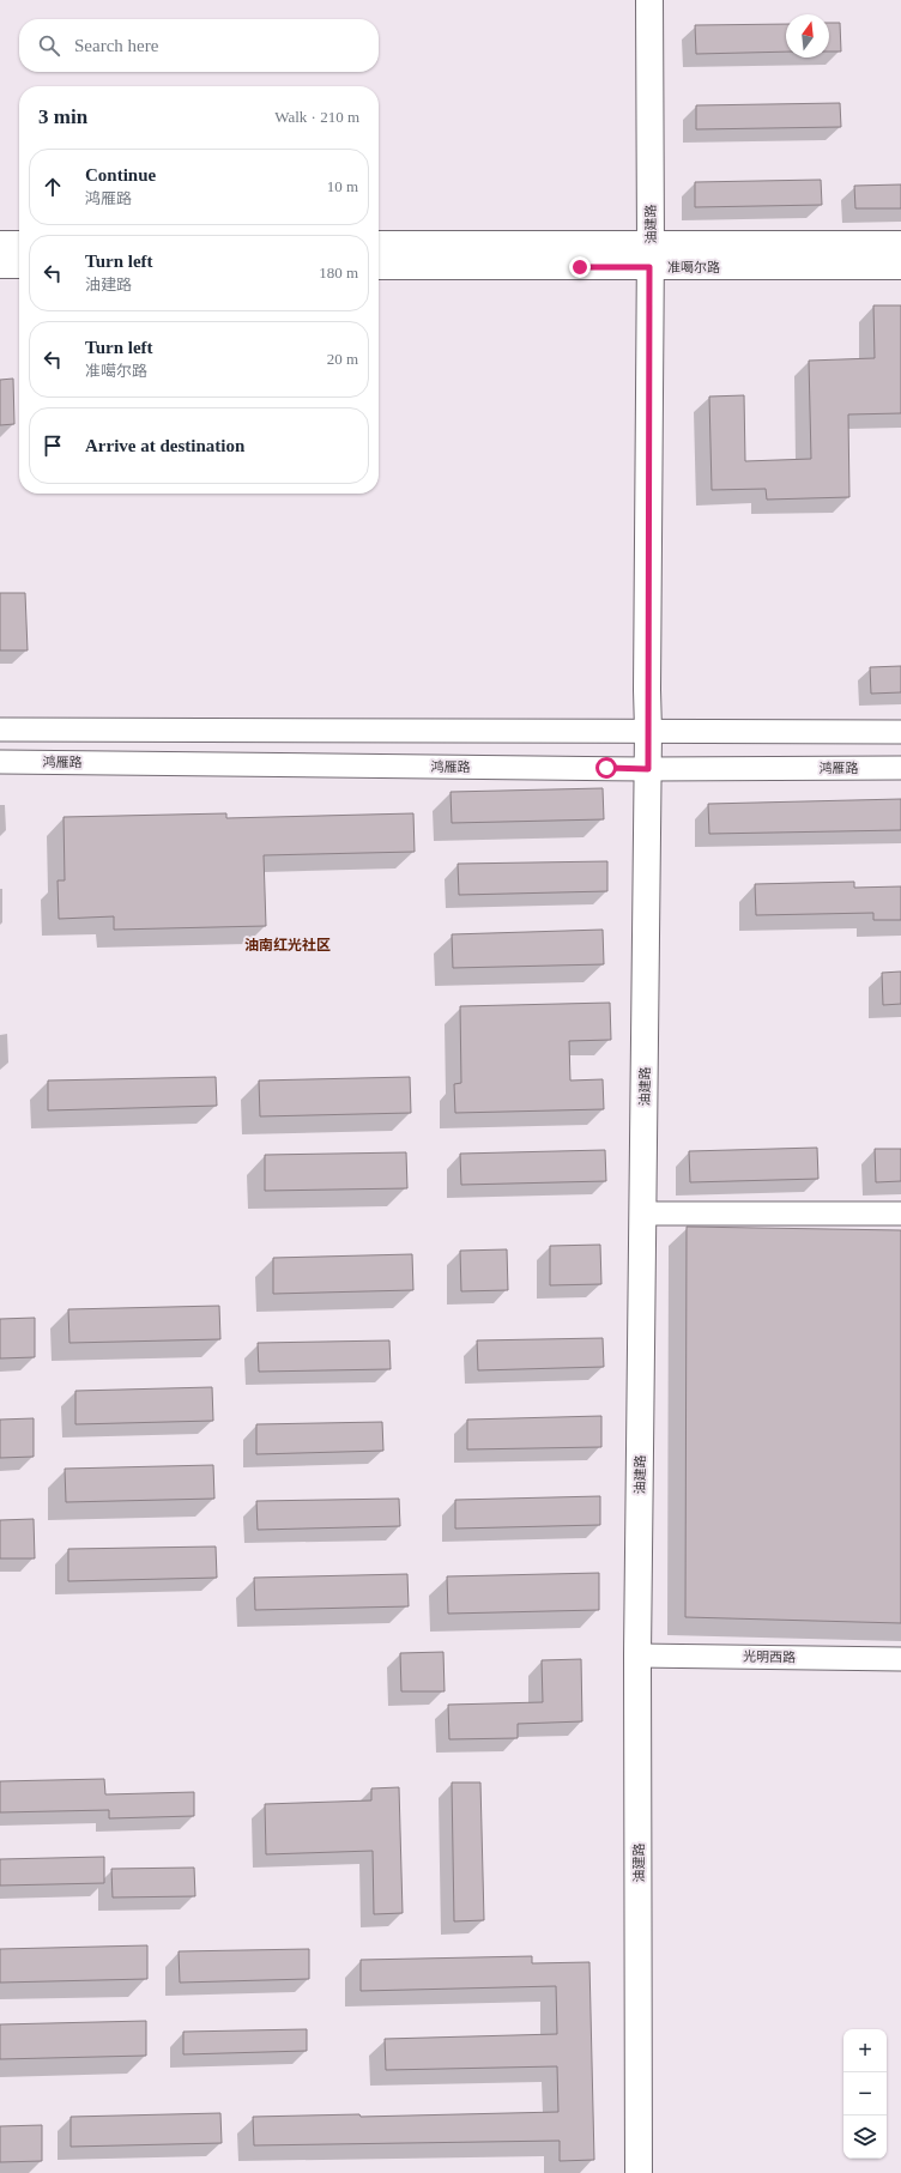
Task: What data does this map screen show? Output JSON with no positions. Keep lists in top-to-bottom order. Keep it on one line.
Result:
{"streets":{"main road":["油建路","准噶尔路"],"street":["鸿雁路","光明西路"]},"crossings":[["油建路","准噶尔路"],["油建路","鸿雁路"],["油建路","光明西路"]],"districts":["油南红光社区"],"north":"top","page":{"search":"Search here","heading":["3 min","Walk · 210 m"],"list":[["Continue","鸿雁路","10 m"],["Turn left","油建路","180 m"],["Turn left","准噶尔路","20 m"],"Arrive at destination"],"map_buttons":["+","−"]}}
